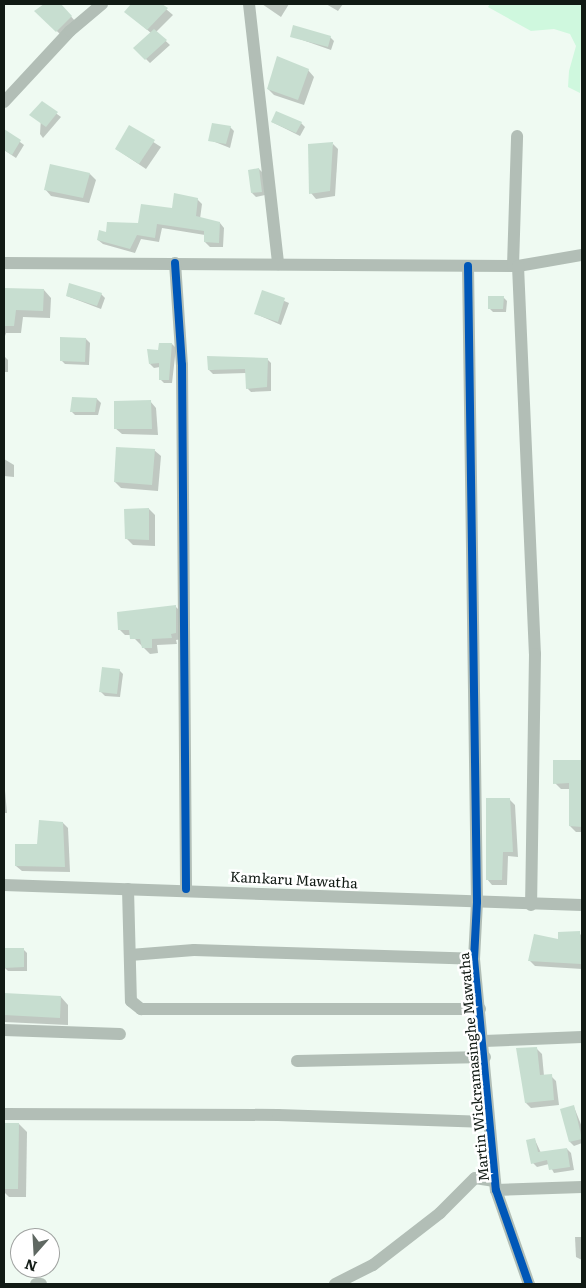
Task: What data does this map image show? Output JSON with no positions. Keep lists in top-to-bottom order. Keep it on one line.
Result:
{"streets":{"street":["Kamkaru Mawatha","Martin Wickramasinghe Mawatha"]},"crossings":[["Kamkaru Mawatha","Martin Wickramasinghe Mawatha"]],"north":"bottom"}
